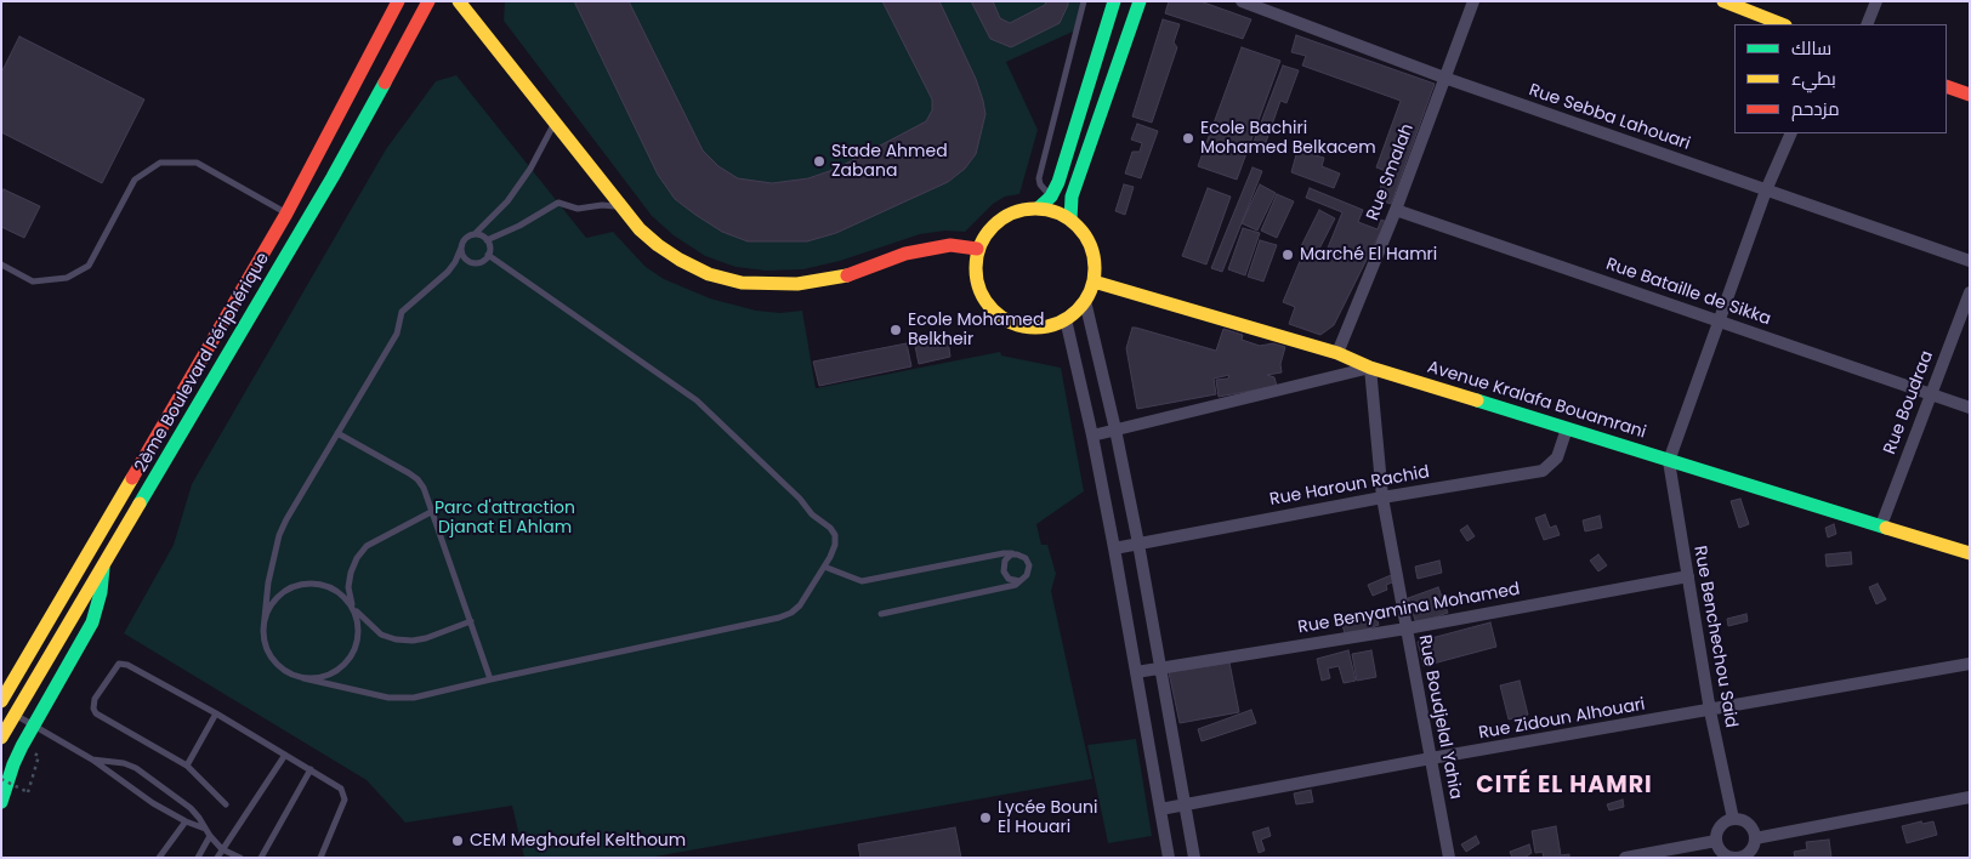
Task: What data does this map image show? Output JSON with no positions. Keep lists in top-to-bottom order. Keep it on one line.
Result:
{"streets":{"street":["Rue Sebba Lahouari","Rue Smalah","Rue Bataille de Sikka","2ème Boulevard Périphérique","Avenue Kralafa Bouamrani","Rue Boudraa","Rue Haroun Rachid","Rue Benyamina Mohamed","Rue Benchechou Said","Rue Boudjelal Yahia","Rue Zidoun Alhouari"]},"crossings":[["Rue Sebba Lahouari","Rue Smalah"],["Rue Smalah","Rue Bataille de Sikka"],["Rue Smalah","Avenue Kralafa Bouamrani"],["Rue Bataille de Sikka","Rue Boudraa"],["Avenue Kralafa Bouamrani","Rue Boudraa"],["Avenue Kralafa Bouamrani","Rue Haroun Rachid"],["Avenue Kralafa Bouamrani","Rue Benchechou Said"],["Avenue Kralafa Bouamrani","Rue Boudjelal Yahia"],["Rue Haroun Rachid","Rue Boudjelal Yahia"],["Rue Benyamina Mohamed","Rue Benchechou Said"],["Rue Benyamina Mohamed","Rue Boudjelal Yahia"],["Rue Benchechou Said","Rue Zidoun Alhouari"],["Rue Boudjelal Yahia","Rue Zidoun Alhouari"]],"districts":["CITÉ EL HAMRI"],"parks":["Parc d'attraction Djanat El Ahlam"],"places":["Ecole Bachiri Mohamed Belkacem","Stade Ahmed Zabana","Marché El Hamri","Ecole Mohamed Belkheir","Lycée Bouni El Houari","CEM Meghoufel Kelthoum"],"legend":["سالك","بطيء","مزدحم"]}
